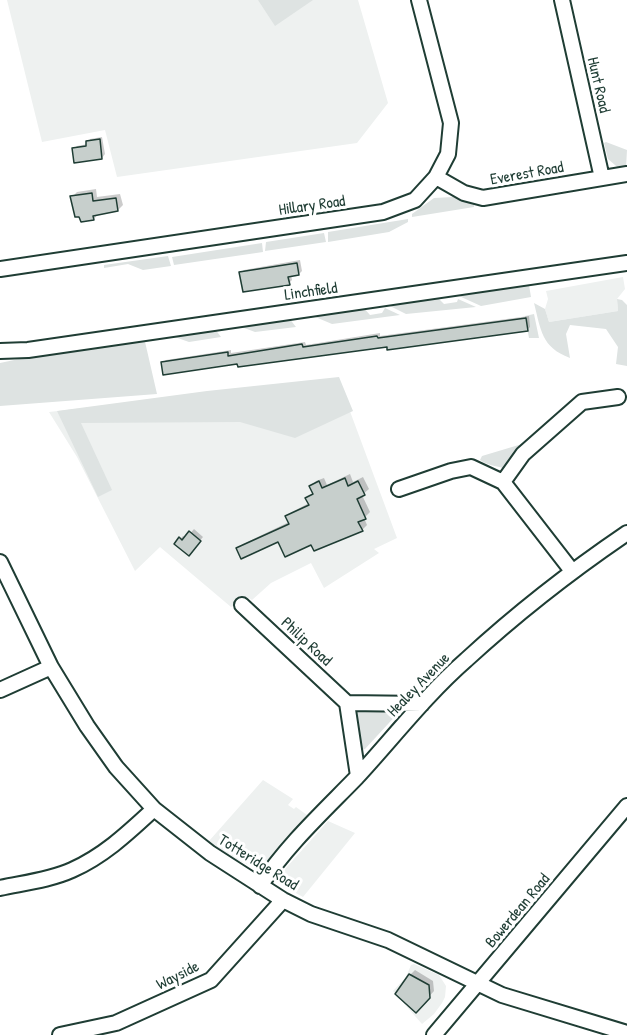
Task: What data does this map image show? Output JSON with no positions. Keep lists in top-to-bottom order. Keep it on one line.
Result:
{"streets":{"street":["Hunt Road","Everest Road","Hillary Road","Linchfield","Philip Road","Healey Avenue","Totteridge Road","Bowerdean Road","Wayside"]},"crossings":[["Hunt Road","Everest Road"],["Everest Road","Hillary Road"],["Healey Avenue","Totteridge Road"],["Totteridge Road","Bowerdean Road"],["Totteridge Road","Wayside"]]}
